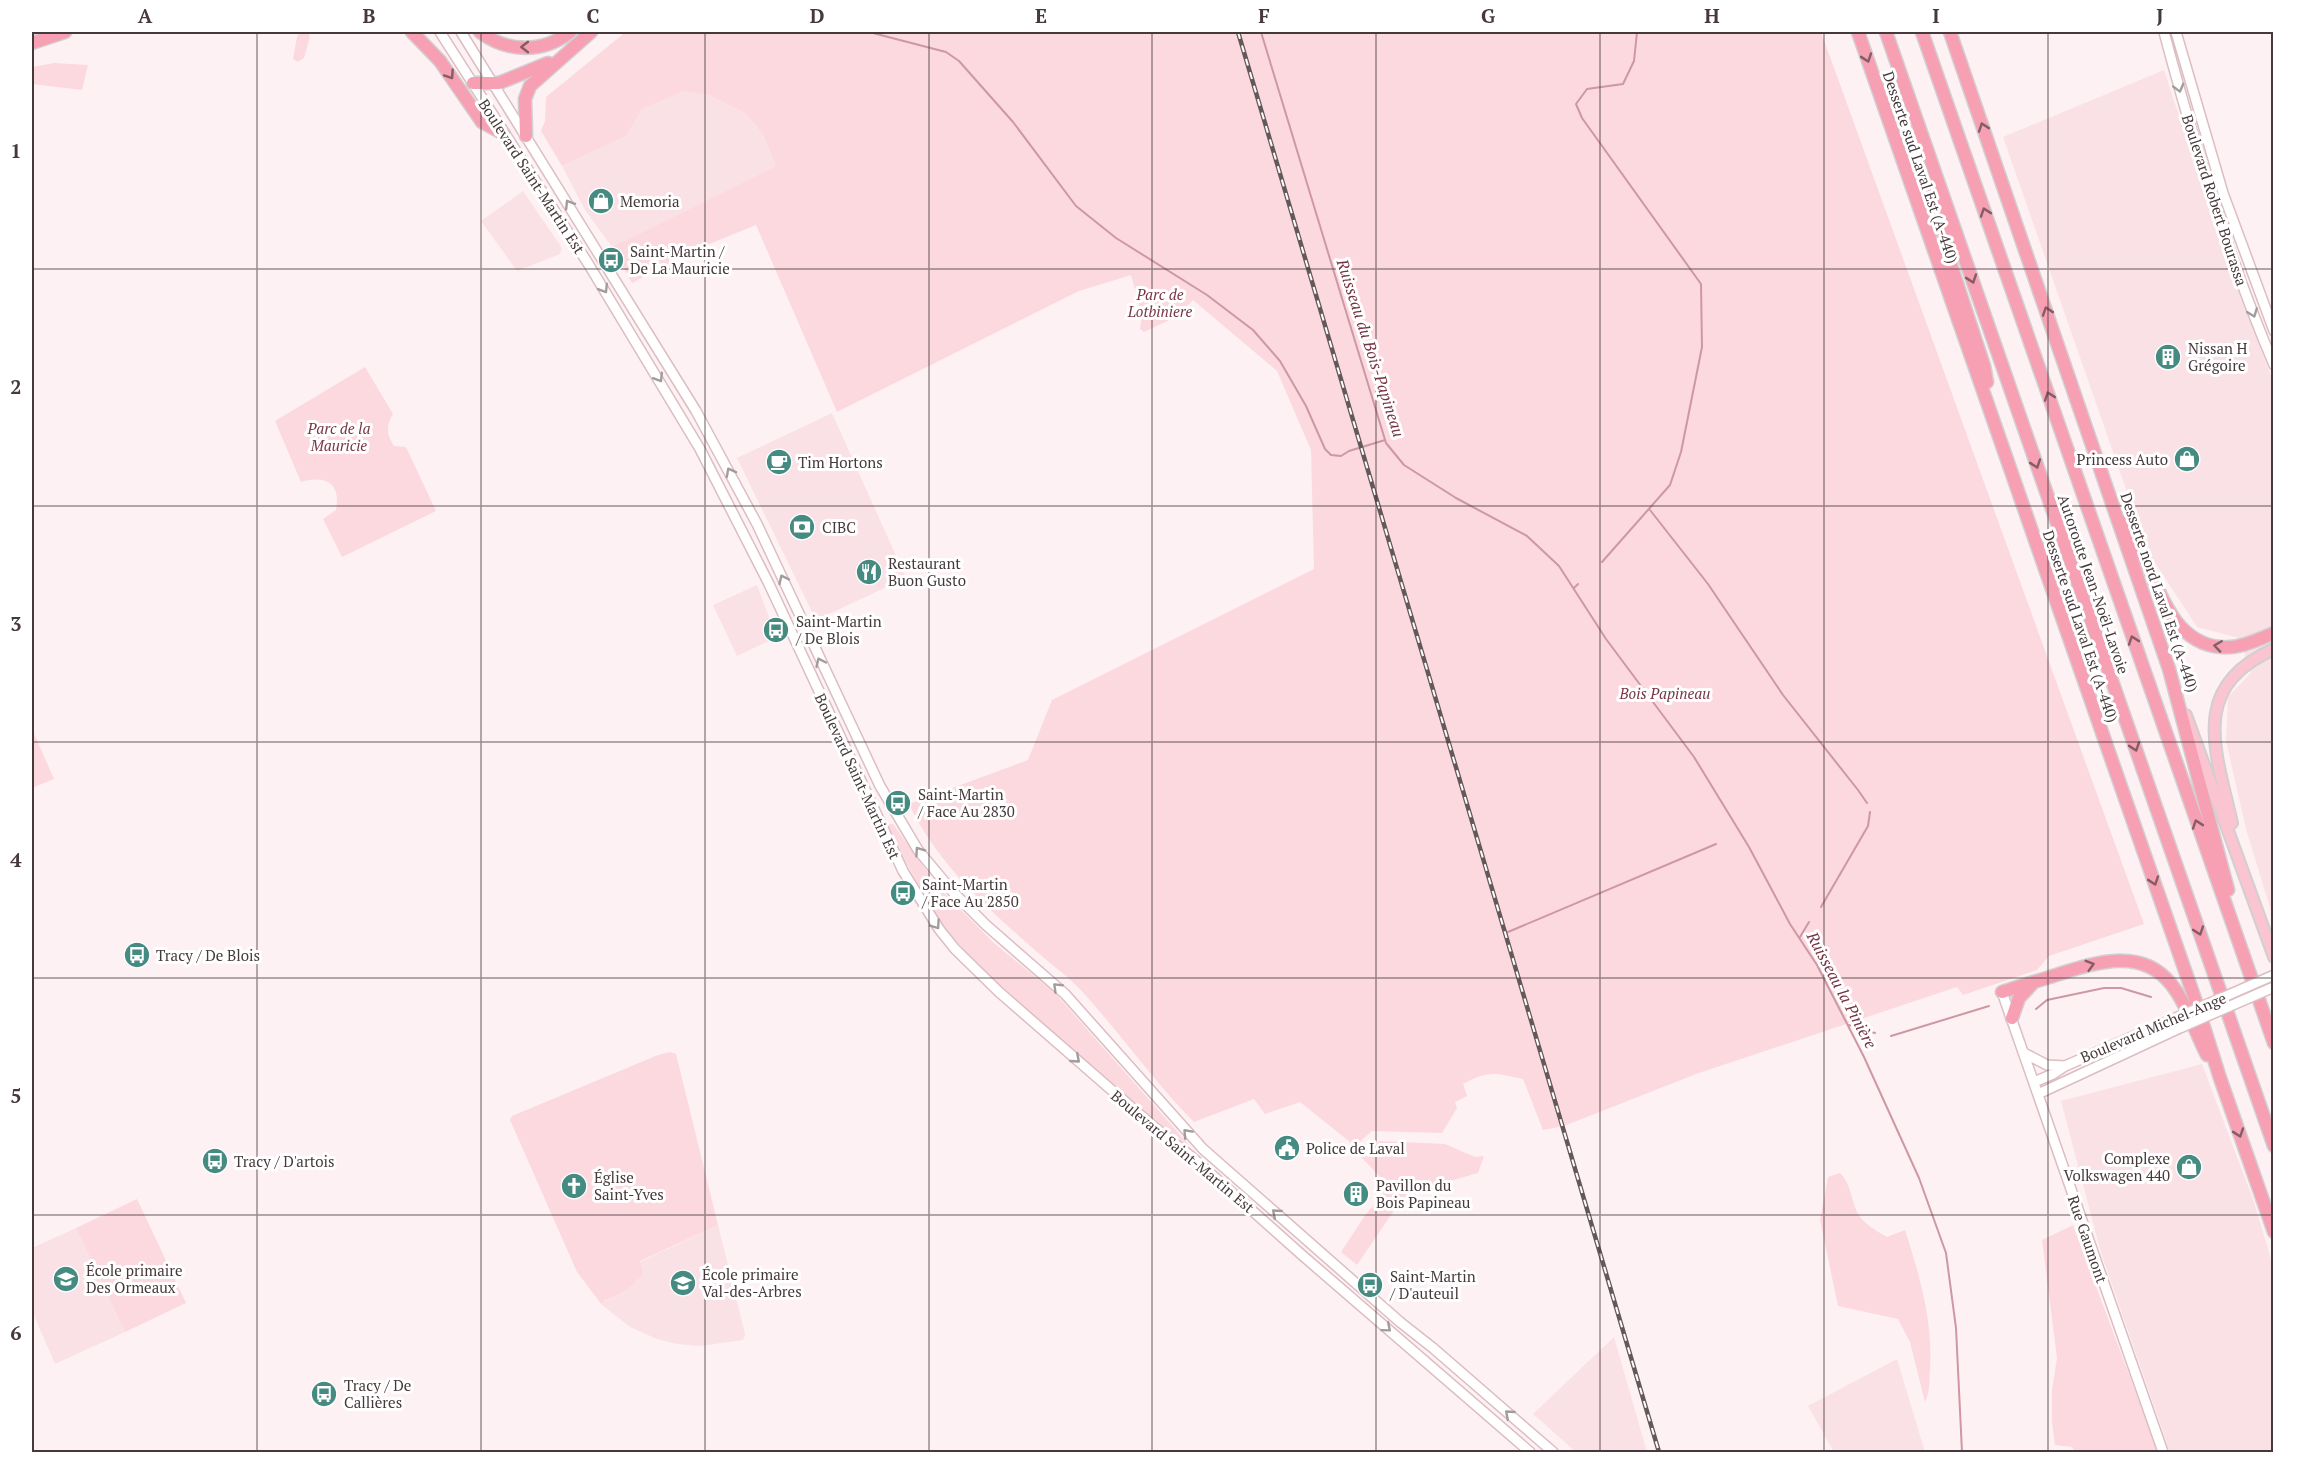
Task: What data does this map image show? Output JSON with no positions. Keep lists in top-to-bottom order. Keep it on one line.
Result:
{"streets":{"highway":["Desserte sud Laval Est (A-440)","Autoroute Jean-Noël-Lavoie","Desserte nord Laval Est (A-440)"],"main road":["Boulevard Saint-Martin Est","Boulevard Robert Bourassa","Boulevard Michel-Ange","Rue Gaumont"]},"crossings":[["Boulevard Michel-Ange","Rue Gaumont"]],"water":["Ruisseau du Bois-Papineau","Ruisseau la Pinière"],"parks":["Parc de Lotbiniere","Parc de la Mauricie","Bois Papineau"],"places":{"shop":["Memoria","Princess Auto","Complexe Volkswagen 440"],"bus stop":["Saint-Martin / De La Mauricie","Saint-Martin / De Blois","Saint-Martin / Face Au 2830","Saint-Martin / Face Au 2850","Tracy / De Blois","Tracy / D'artois","Saint-Martin / D'auteuil","Tracy / De Callières"],"building":["Nissan H Grégoire","Pavillon du Bois Papineau"],"cafe":["Tim Hortons"],"bank":["CIBC"],"restaurant":["Restaurant Buon Gusto"],"public building":["Police de Laval"],"church":["Église Saint-Yves"],"school or university":["École primaire Des Ormeaux","École primaire Val-des-Arbres"]},"grid":{"columns":["A","B","C","D","E","F","G","H","I","J"],"rows":["1","2","3","4","5","6"]}}
